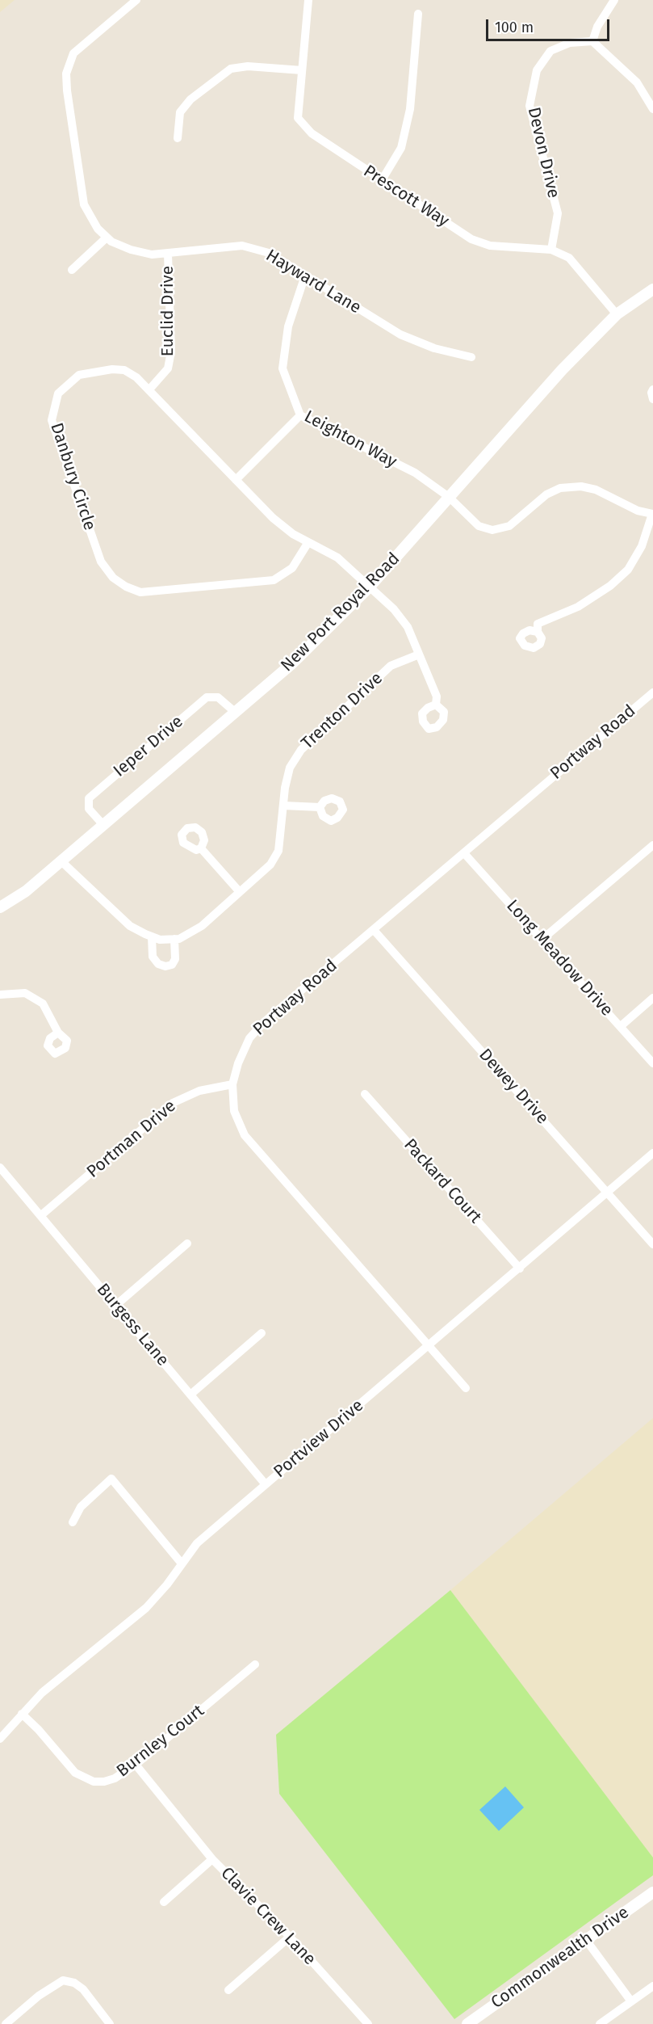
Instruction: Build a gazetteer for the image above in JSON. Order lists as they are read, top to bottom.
{
  "streets": {
    "street": [
      "Devon Drive",
      "Prescott Way",
      "Hayward Lane",
      "Euclid Drive",
      "Leighton Way",
      "Danbury Circle",
      "New Port Royal Road",
      "Trenton Drive",
      "Portway Road",
      "Ieper Drive",
      "Long Meadow Drive",
      "Dewey Drive",
      "Portman Drive",
      "Packard Court",
      "Burgess Lane",
      "Portview Drive",
      "Burnley Court",
      "Clavie Crew Lane",
      "Commonwealth Drive"
    ]
  },
  "crossings": [
    ["Devon Drive", "Prescott Way"],
    ["Prescott Way", "New Port Royal Road"],
    ["Hayward Lane", "Euclid Drive"],
    ["Hayward Lane", "Leighton Way"],
    ["Euclid Drive", "Danbury Circle"],
    ["Leighton Way", "New Port Royal Road"],
    ["Danbury Circle", "New Port Royal Road"],
    ["Danbury Circle", "Trenton Drive"],
    ["New Port Royal Road", "Ieper Drive"],
    ["Portway Road", "Long Meadow Drive"],
    ["Portway Road", "Dewey Drive"],
    ["Portway Road", "Portman Drive"],
    ["Portway Road", "Portview Drive"],
    ["Dewey Drive", "Portview Drive"],
    ["Portman Drive", "Burgess Lane"],
    ["Packard Court", "Portview Drive"],
    ["Burgess Lane", "Portview Drive"],
    ["Portview Drive", "Burnley Court"],
    ["Burnley Court", "Clavie Crew Lane"]
  ],
  "scale_bar": "100 m"
}
